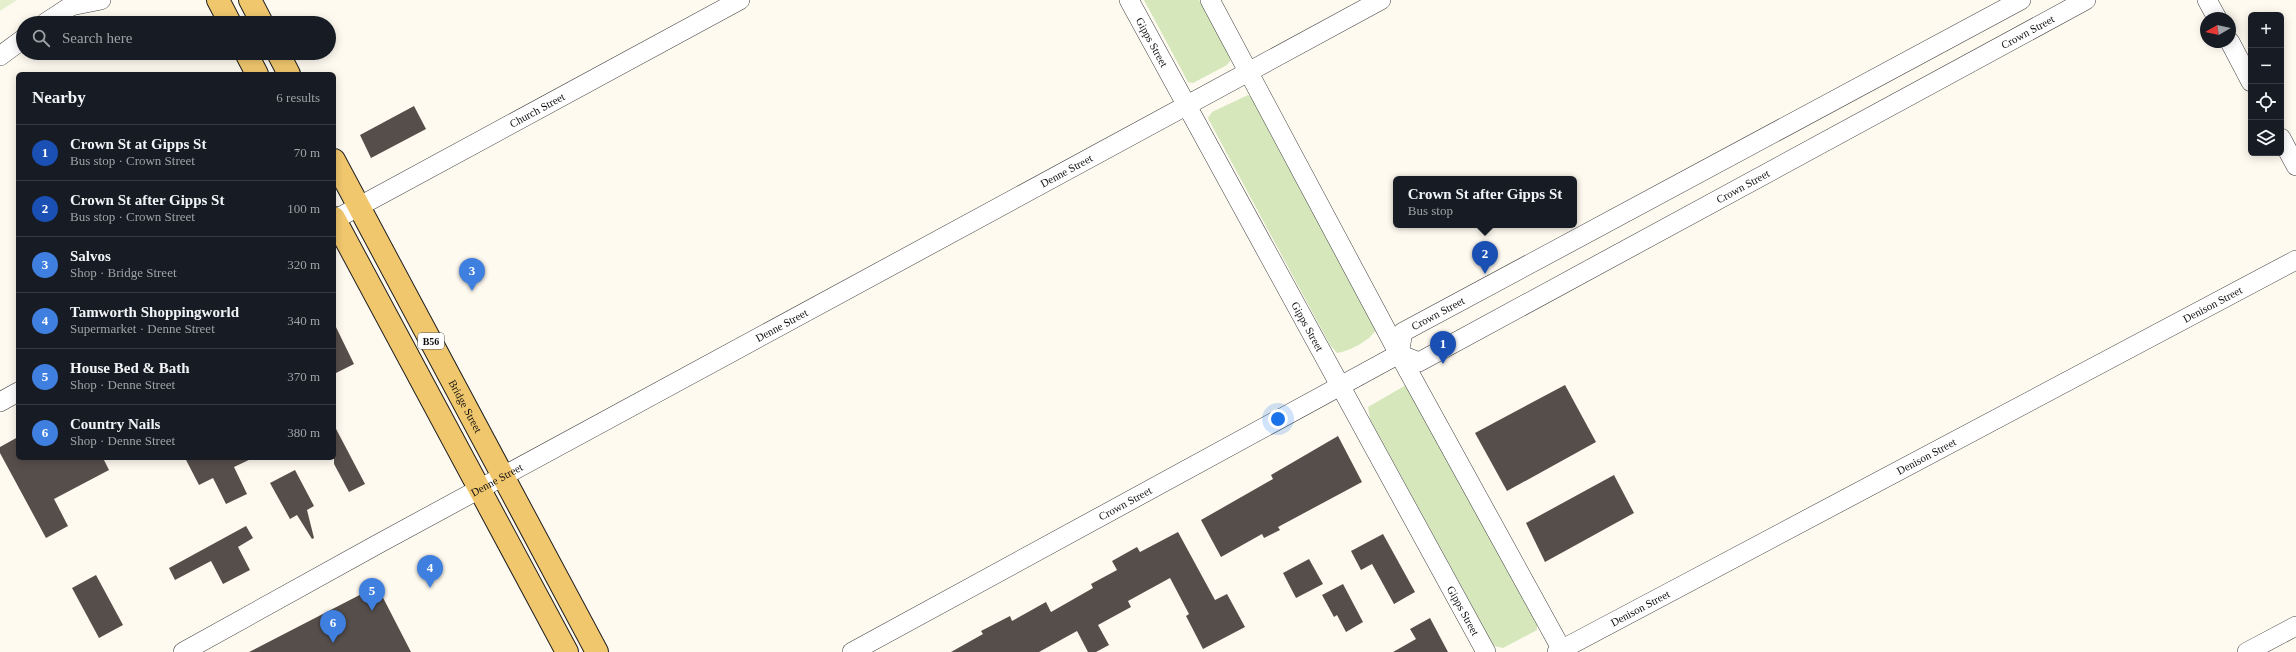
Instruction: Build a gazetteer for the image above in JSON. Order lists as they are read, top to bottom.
{
  "streets": {
    "main road": ["B56", "Bridge Street"],
    "street": [
      "Crown Street",
      "Gipps Street",
      "Church Street",
      "Denne Street",
      "Denison Street"
    ]
  },
  "crossings": [
    ["Crown Street", "Gipps Street"],
    ["Gipps Street", "Denne Street"],
    ["Church Street", "Bridge Street"],
    ["Denne Street", "B56"],
    ["Denne Street", "Bridge Street"]
  ],
  "north": "left",
  "page": {
    "map_buttons": ["+", "−"],
    "search": "Search here",
    "heading": ["Nearby", "6 results"],
    "list": [
      {
        "mark": "1",
        "name": "Crown St at Gipps St",
        "note": "Bus stop · Crown Street",
        "value": "70 m"
      },
      {
        "mark": "2",
        "name": "Crown St after Gipps St",
        "note": "Bus stop · Crown Street",
        "value": "100 m"
      },
      {
        "mark": "3",
        "name": "Salvos",
        "note": "Shop · Bridge Street",
        "value": "320 m"
      },
      {
        "mark": "4",
        "name": "Tamworth Shoppingworld",
        "note": "Supermarket · Denne Street",
        "value": "340 m"
      },
      {
        "mark": "5",
        "name": "House Bed & Bath",
        "note": "Shop · Denne Street",
        "value": "370 m"
      },
      {
        "mark": "6",
        "name": "Country Nails",
        "note": "Shop · Denne Street",
        "value": "380 m"
      }
    ],
    "popup": ["Crown St after Gipps St", "Bus stop"],
    "pins": [
      "2",
      "3",
      "1",
      "4",
      "5",
      "6"
    ]
  }
}
